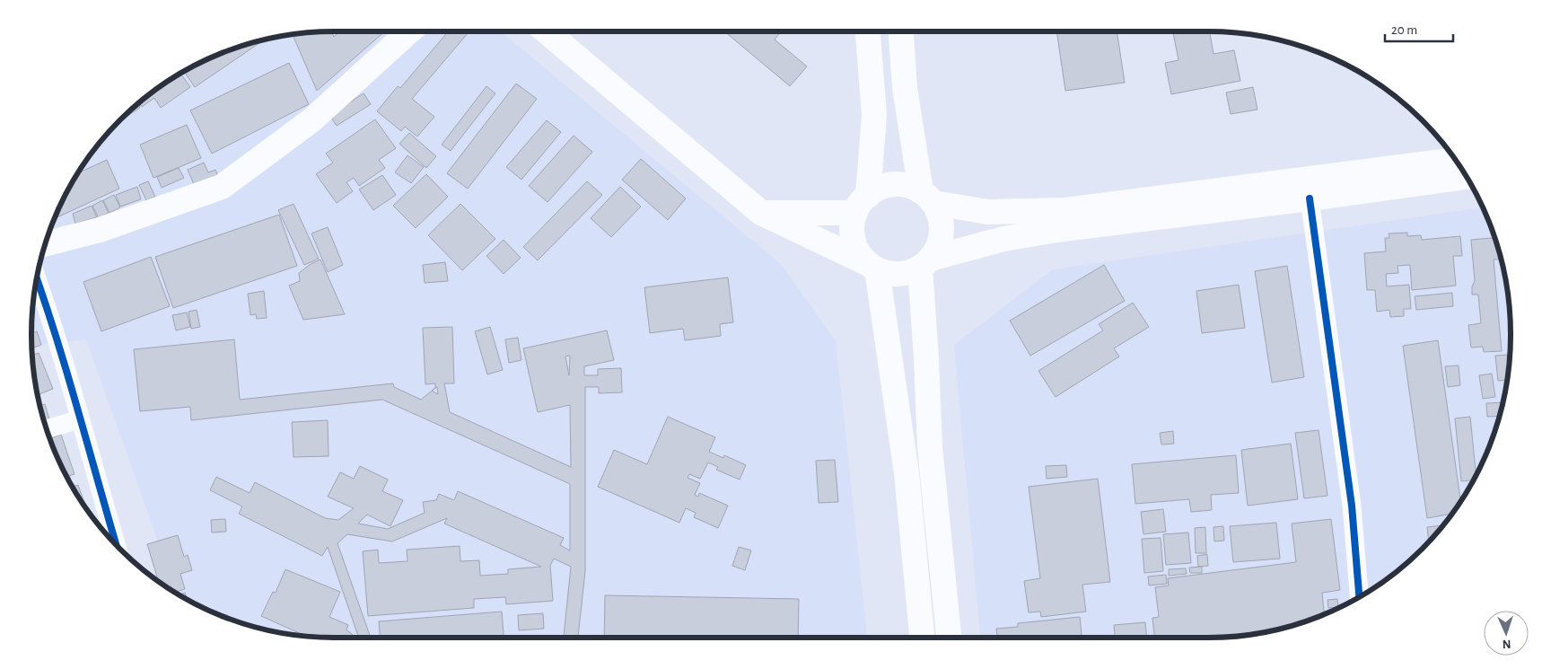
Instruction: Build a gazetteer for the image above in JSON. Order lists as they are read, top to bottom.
{
  "scale_bar": "20 m",
  "north": "bottom"
}
